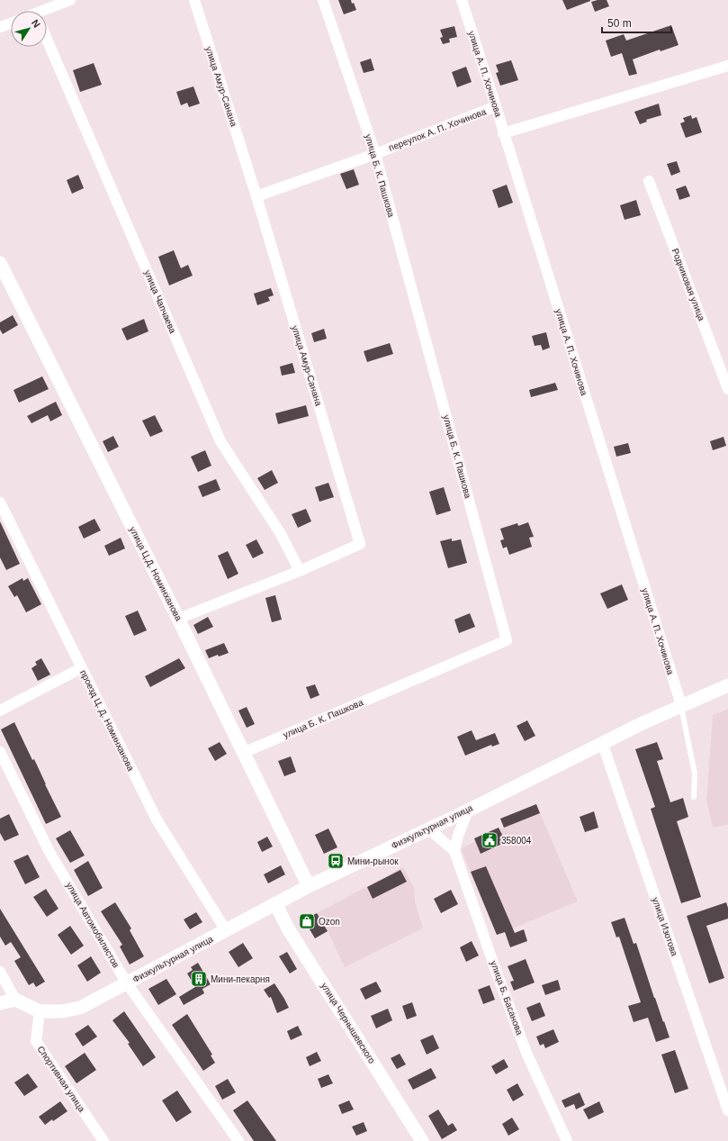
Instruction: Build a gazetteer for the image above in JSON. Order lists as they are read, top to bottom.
{
  "streets": {
    "street": [
      "улица А. П. Хочинова",
      "улица Амур-Санана",
      "переулок А. П. Хочинова",
      "улица Б. К. Пашкова",
      "Родниковая улица",
      "улица Чапчаева",
      "улица Ц.Д. Номинханова",
      "проезд Ц. Д. Номинханова",
      "Физкультурная улица",
      "улица Автомобилистов",
      "улица Изотова",
      "улица Б. Басанова",
      "улица Чернышевского",
      "Спортивная улица"
    ]
  },
  "crossings": [
    ["улица А. П. Хочинова", "переулок А. П. Хочинова"],
    ["улица А. П. Хочинова", "Физкультурная улица"],
    ["улица Амур-Санана", "переулок А. П. Хочинова"],
    ["улица Амур-Санана", "улица Чапчаева"],
    ["улица Амур-Санана", "улица Ц.Д. Номинханова"],
    ["переулок А. П. Хочинова", "улица Б. К. Пашкова"],
    ["улица Б. К. Пашкова", "улица Ц.Д. Номинханова"],
    ["улица Ц.Д. Номинханова", "Физкультурная улица"],
    ["проезд Ц. Д. Номинханова", "Физкультурная улица"],
    ["Физкультурная улица", "улица Автомобилистов"],
    ["Физкультурная улица", "улица Изотова"],
    ["Физкультурная улица", "улица Чернышевского"],
    ["Физкультурная улица", "Спортивная улица"]
  ],
  "places": {
    "public building": ["358004"],
    "bus stop": ["Мини-рынок"],
    "shop": ["Ozon"],
    "building": ["Мини-пекарня"]
  },
  "scale_bar": "50 m",
  "north": "top right"
}
